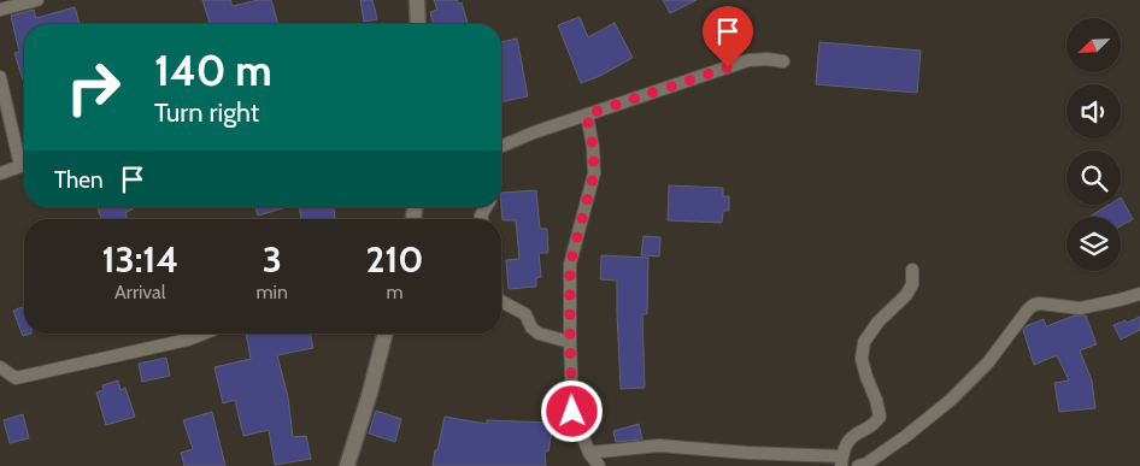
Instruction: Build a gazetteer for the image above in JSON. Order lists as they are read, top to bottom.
{
  "north": "bottom left",
  "page": {
    "turn": ["140 m", "Turn right"],
    "then": "Then",
    "eta": [
      "13:14",
      "Arrival",
      "3",
      "min",
      "210",
      "m"
    ]
  }
}
